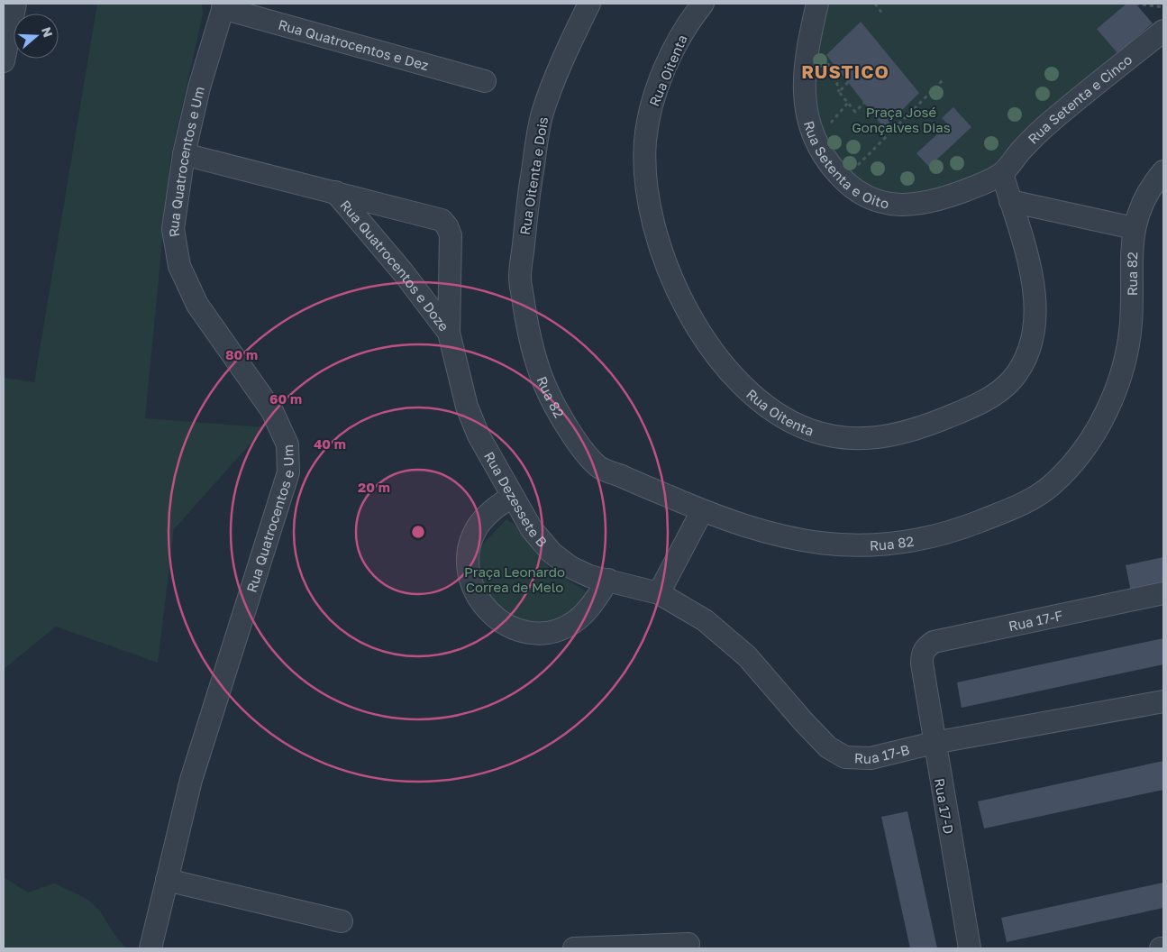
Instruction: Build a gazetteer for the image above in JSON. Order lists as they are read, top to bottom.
{
  "streets": {
    "street": [
      "Rua Quatrocentos e Dez",
      "Rua Oitenta",
      "Rua Setenta e Cinco",
      "Rua Setenta e Oito",
      "Rua Quatrocentos e Um",
      "Rua Oitenta e Dois",
      "Rua Quatrocentos e Doze",
      "Rua 82",
      "Rua Dezessete B",
      "Rua 17-F",
      "Rua 17-B",
      "Rua 17-D"
    ]
  },
  "crossings": [
    ["Rua Quatrocentos e Dez", "Rua Quatrocentos e Um"],
    ["Rua Oitenta", "Rua Setenta e Cinco"],
    ["Rua Oitenta", "Rua Setenta e Oito"],
    ["Rua Setenta e Cinco", "Rua Setenta e Oito"],
    ["Rua Quatrocentos e Um", "Rua Quatrocentos e Doze"],
    ["Rua Oitenta e Dois", "Rua 82"],
    ["Rua Quatrocentos e Doze", "Rua Dezessete B"],
    ["Rua Dezessete B", "Rua 17-B"],
    ["Rua 17-F", "Rua 17-D"],
    ["Rua 17-B", "Rua 17-D"]
  ],
  "districts": ["RUSTICO"],
  "parks": ["Praça José Gonçalves Dias", "Praça Leonardo Correa de Melo"],
  "north": "right",
  "rings": [
    "80 m",
    "60 m",
    "40 m",
    "20 m"
  ]
}
